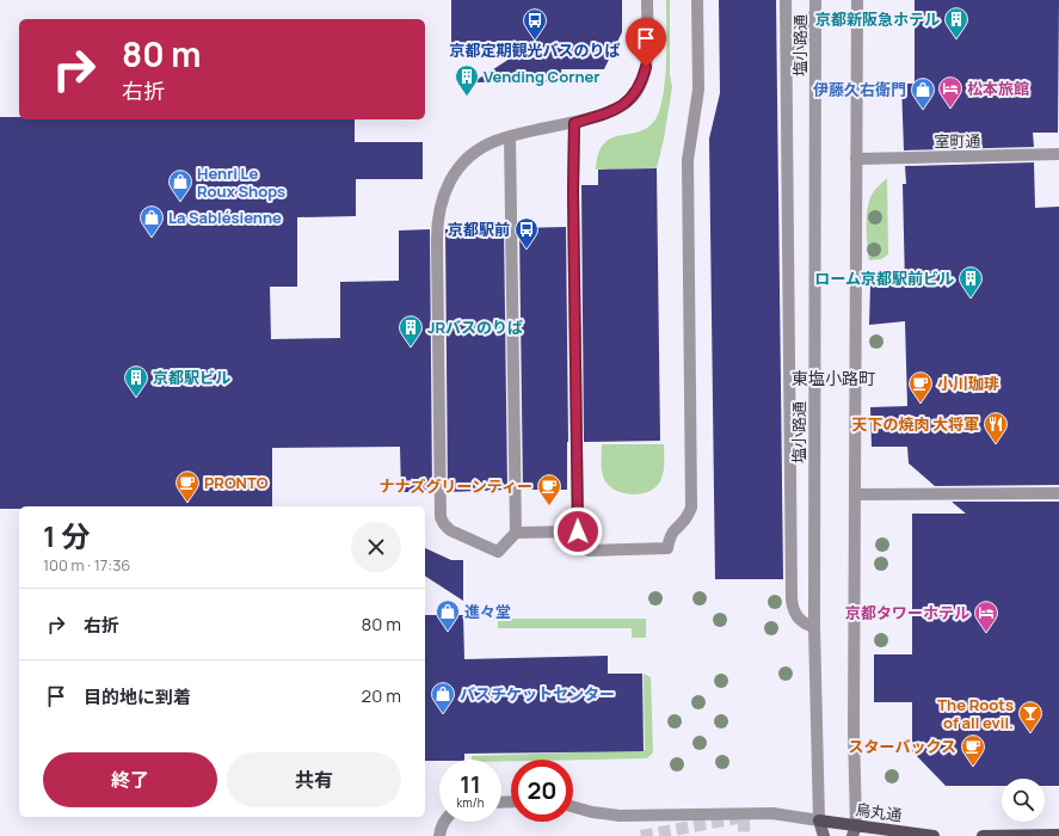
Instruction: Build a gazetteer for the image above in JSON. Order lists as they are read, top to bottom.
{
  "streets": {
    "main road": ["塩小路通", "烏丸通"],
    "street": ["室町通"]
  },
  "crossings": [
    ["塩小路通", "烏丸通"]
  ],
  "districts": ["東塩小路町"],
  "places": {
    "building": [
      "京都新阪急ホテル",
      "Vending Corner",
      "ローム京都駅前ビル",
      "JRバスのりば",
      "京都駅ビル"
    ],
    "bus stop": ["京都定期観光バスのりば", "京都駅前"],
    "hotel": ["松本旅館", "京都タワーホテル"],
    "shop": [
      "伊藤久右衛門",
      "Henri Le Roux Shops",
      "La Sablésienne",
      "進々堂",
      "バスチケットセンター"
    ],
    "cafe": [
      "小川珈琲",
      "PRONTO",
      "ナナズグリーンティー",
      "スターバックス"
    ],
    "restaurant": ["天下の焼肉 大将軍"],
    "bar": ["The Roots of all evil."]
  },
  "page": {
    "turn": ["80 m", "右折"],
    "heading": ["1 分", "100 m · 17:36"],
    "list": [
      {
        "name": "右折",
        "value": "80 m"
      },
      {
        "name": "目的地に到着",
        "value": "20 m"
      }
    ],
    "buttons": ["終了", "共有"],
    "speed": "11 km/h",
    "limit": "20"
  }
}
